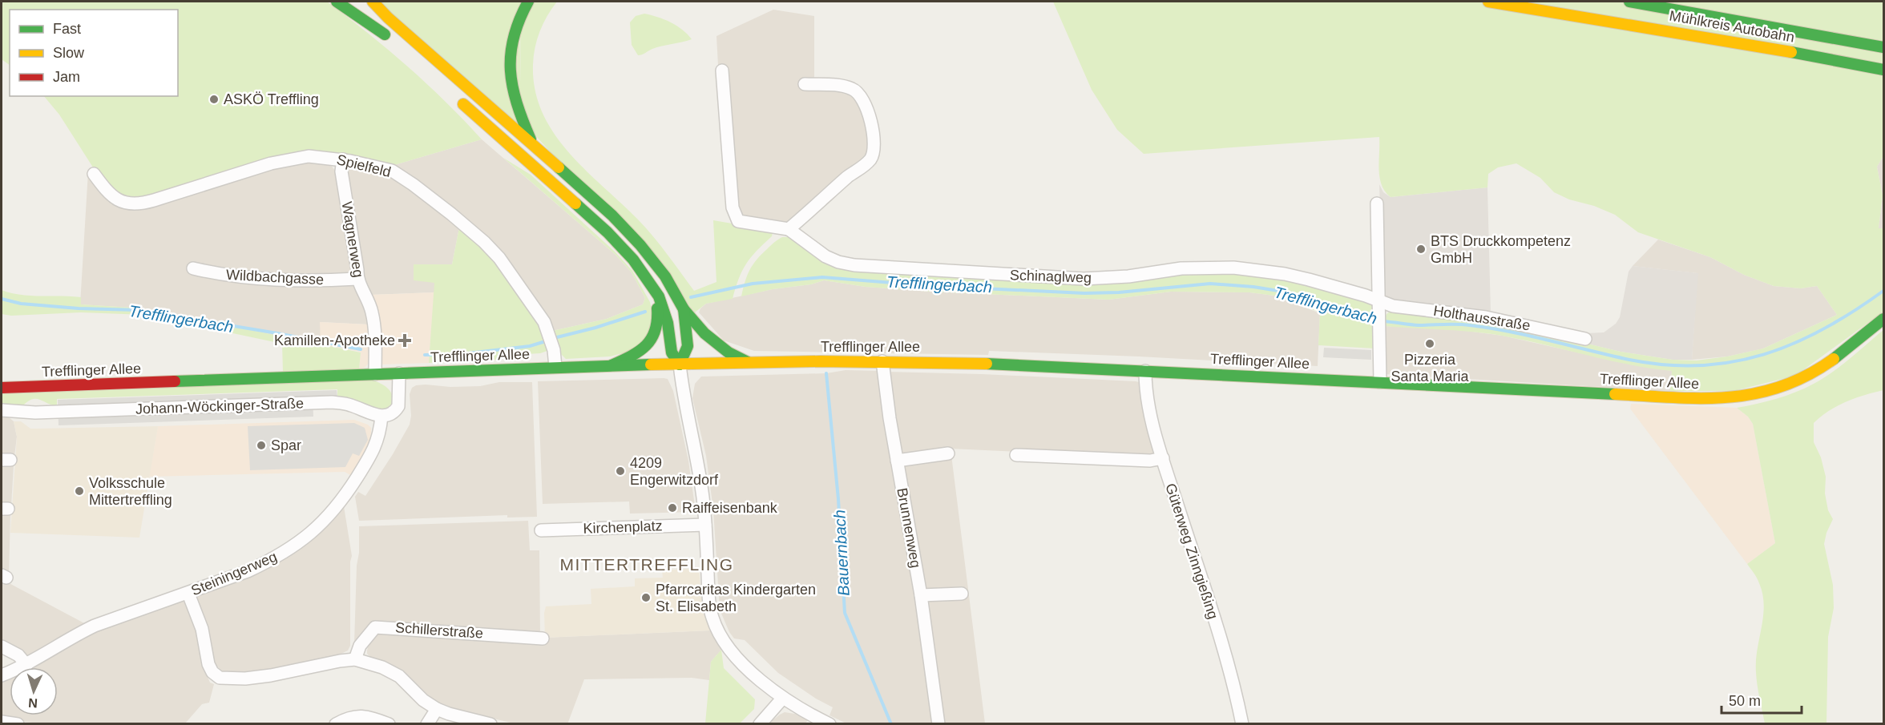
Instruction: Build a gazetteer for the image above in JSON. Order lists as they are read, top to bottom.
{
  "streets": {
    "main road": ["Mühlkreis Autobahn", "Trefflinger Allee"],
    "street": [
      "Spielfeld",
      "Wagnerweg",
      "Schinaglweg",
      "Wildbachgasse",
      "Holthausstraße",
      "Johann-Wöckinger-Straße",
      "Kirchenplatz",
      "Brunnenweg",
      "Güterweg Zinngießing",
      "Steiningerweg",
      "Schillerstraße"
    ]
  },
  "crossings": [
    ["Spielfeld", "Wagnerweg"],
    ["Spielfeld", "Trefflinger Allee"],
    ["Wagnerweg", "Wildbachgasse"],
    ["Wagnerweg", "Trefflinger Allee"],
    ["Schinaglweg", "Holthausstraße"],
    ["Trefflinger Allee", "Brunnenweg"],
    ["Trefflinger Allee", "Güterweg Zinngießing"],
    ["Johann-Wöckinger-Straße", "Steiningerweg"]
  ],
  "districts": ["MITTERTREFFLING"],
  "water": ["Trefflingerbach", "Bauernbach"],
  "places": {
    "other": [
      "ASKÖ Treffling",
      "BTS Druckkompetenz GmbH",
      "Pizzeria Santa Maria",
      "Spar",
      "4209 Engerwitzdorf",
      "Volksschule Mittertreffling",
      "Raiffeisenbank",
      "Pfarrcaritas Kindergarten St. Elisabeth"
    ],
    "health": ["Kamillen-Apotheke"]
  },
  "legend": ["Fast", "Slow", "Jam"],
  "scale_bar": "50 m",
  "north": "bottom"
}
